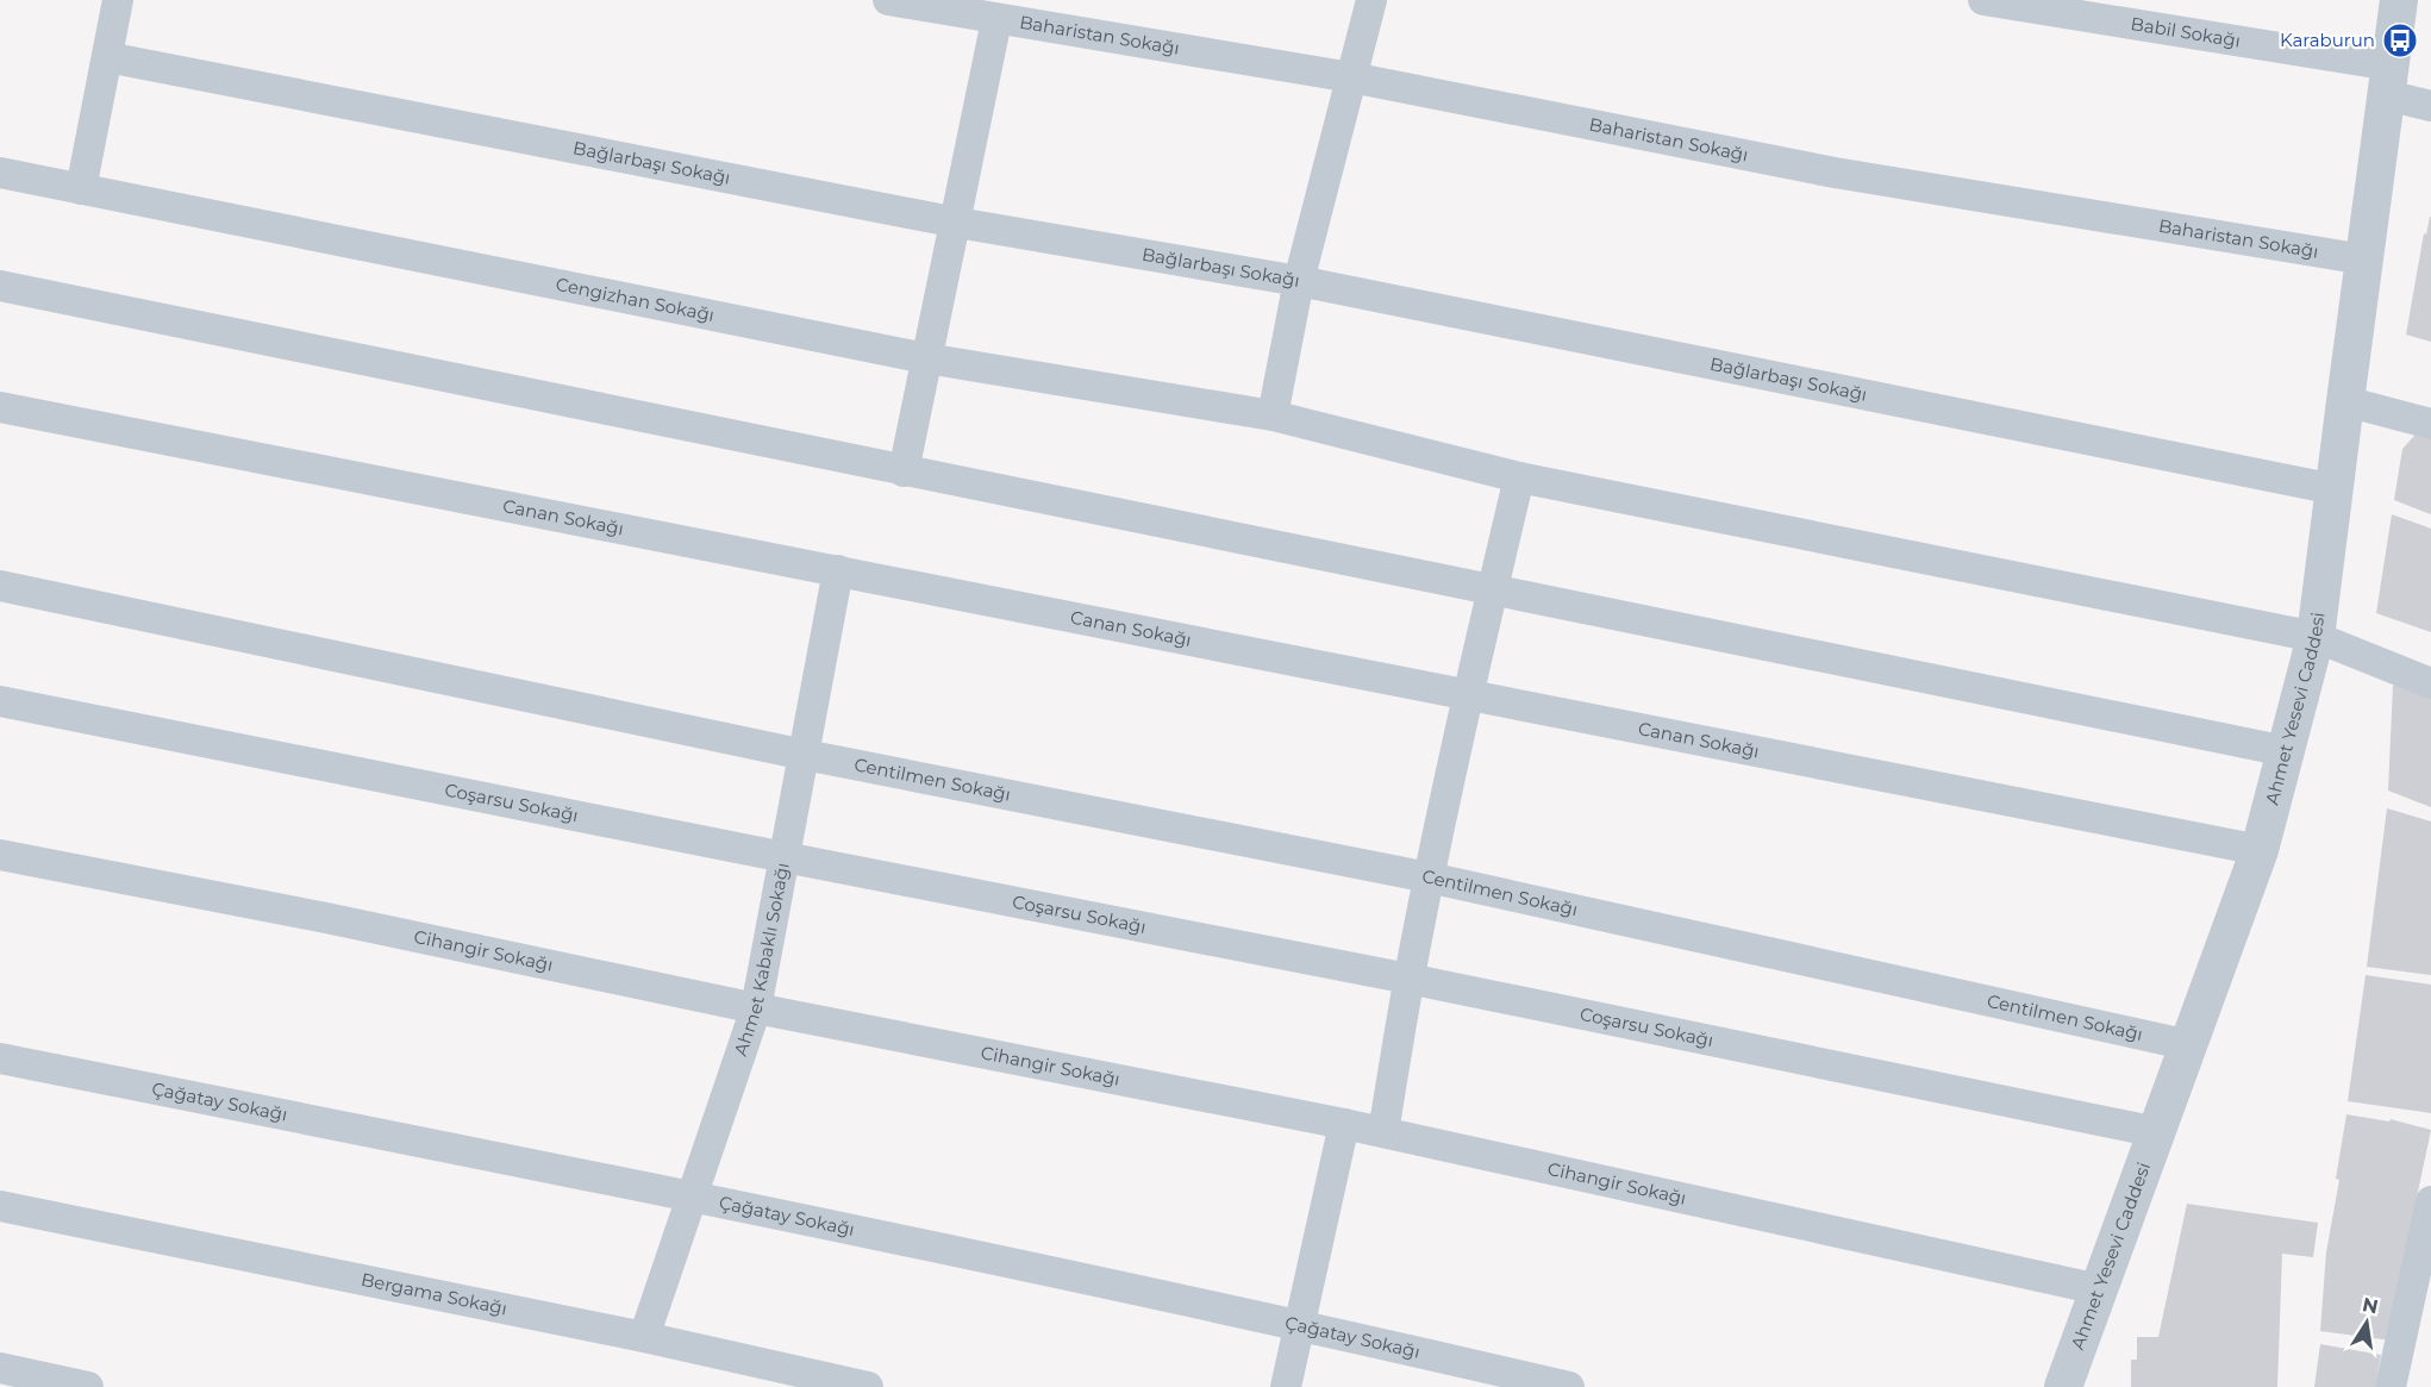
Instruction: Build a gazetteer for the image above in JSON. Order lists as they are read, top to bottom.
{
  "streets": {
    "street": [
      "Babil Sokağı",
      "Baharistan Sokağı",
      "Bağlarbaşı Sokağı",
      "Cengizhan Sokağı",
      "Canan Sokağı",
      "Ahmet Yesevi Caddesi",
      "Centilmen Sokağı",
      "Coşarsu Sokağı",
      "Cihangir Sokağı",
      "Ahmet Kabaklı Sokağı",
      "Çağatay Sokağı",
      "Bergama Sokağı"
    ]
  },
  "crossings": [
    ["Babil Sokağı", "Ahmet Yesevi Caddesi"],
    ["Baharistan Sokağı", "Ahmet Yesevi Caddesi"],
    ["Bağlarbaşı Sokağı", "Ahmet Yesevi Caddesi"],
    ["Cengizhan Sokağı", "Ahmet Yesevi Caddesi"],
    ["Canan Sokağı", "Ahmet Yesevi Caddesi"],
    ["Canan Sokağı", "Ahmet Kabaklı Sokağı"],
    ["Ahmet Yesevi Caddesi", "Centilmen Sokağı"],
    ["Ahmet Yesevi Caddesi", "Coşarsu Sokağı"],
    ["Ahmet Yesevi Caddesi", "Cihangir Sokağı"],
    ["Centilmen Sokağı", "Ahmet Kabaklı Sokağı"],
    ["Coşarsu Sokağı", "Ahmet Kabaklı Sokağı"],
    ["Cihangir Sokağı", "Ahmet Kabaklı Sokağı"],
    ["Ahmet Kabaklı Sokağı", "Çağatay Sokağı"],
    ["Ahmet Kabaklı Sokağı", "Bergama Sokağı"]
  ],
  "places": {
    "bus stop": ["Karaburun"]
  },
  "north": "top"
}
